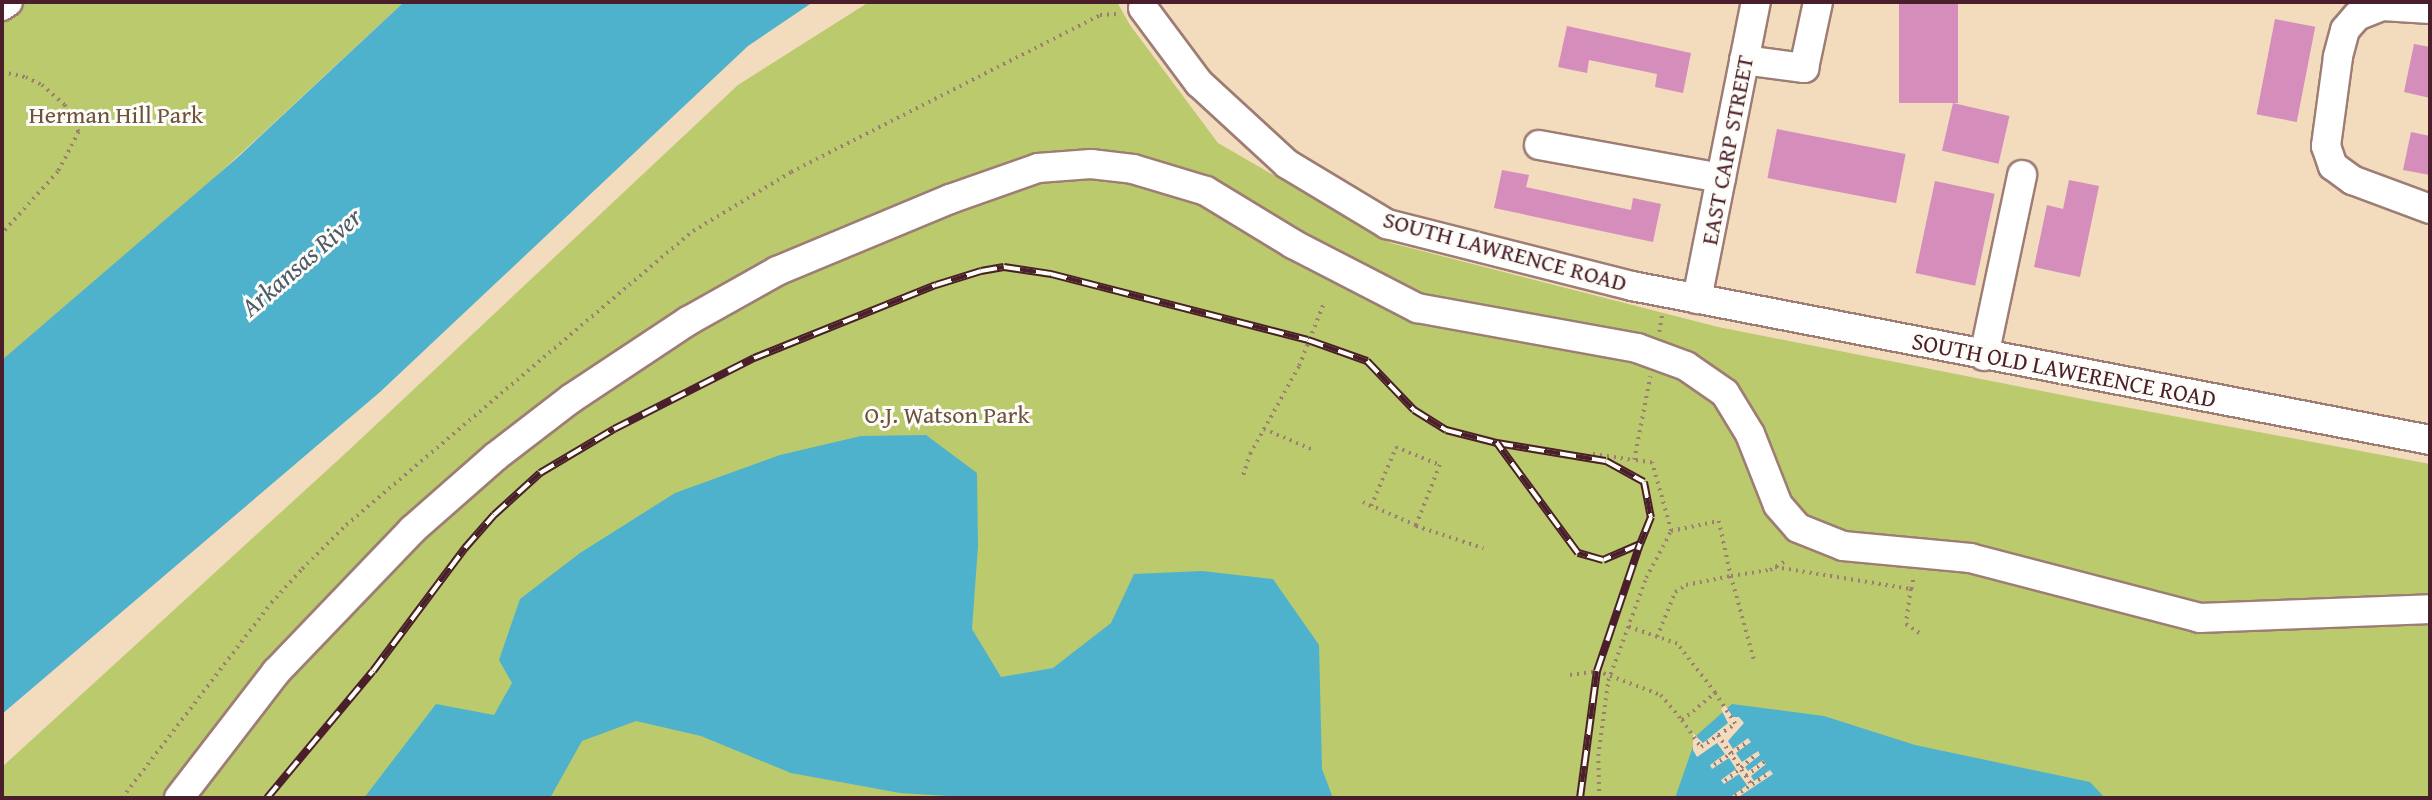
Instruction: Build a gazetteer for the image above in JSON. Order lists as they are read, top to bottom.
{
  "streets": {
    "street": ["EAST CARP STREET", "SOUTH LAWRENCE ROAD", "SOUTH OLD LAWERENCE ROAD"]
  },
  "crossings": [
    ["EAST CARP STREET", "SOUTH LAWRENCE ROAD"],
    ["EAST CARP STREET", "SOUTH OLD LAWERENCE ROAD"],
    ["SOUTH LAWRENCE ROAD", "SOUTH OLD LAWERENCE ROAD"]
  ],
  "water": ["Arkansas River"],
  "parks": ["Herman Hill Park", "O.J. Watson Park"]
}
